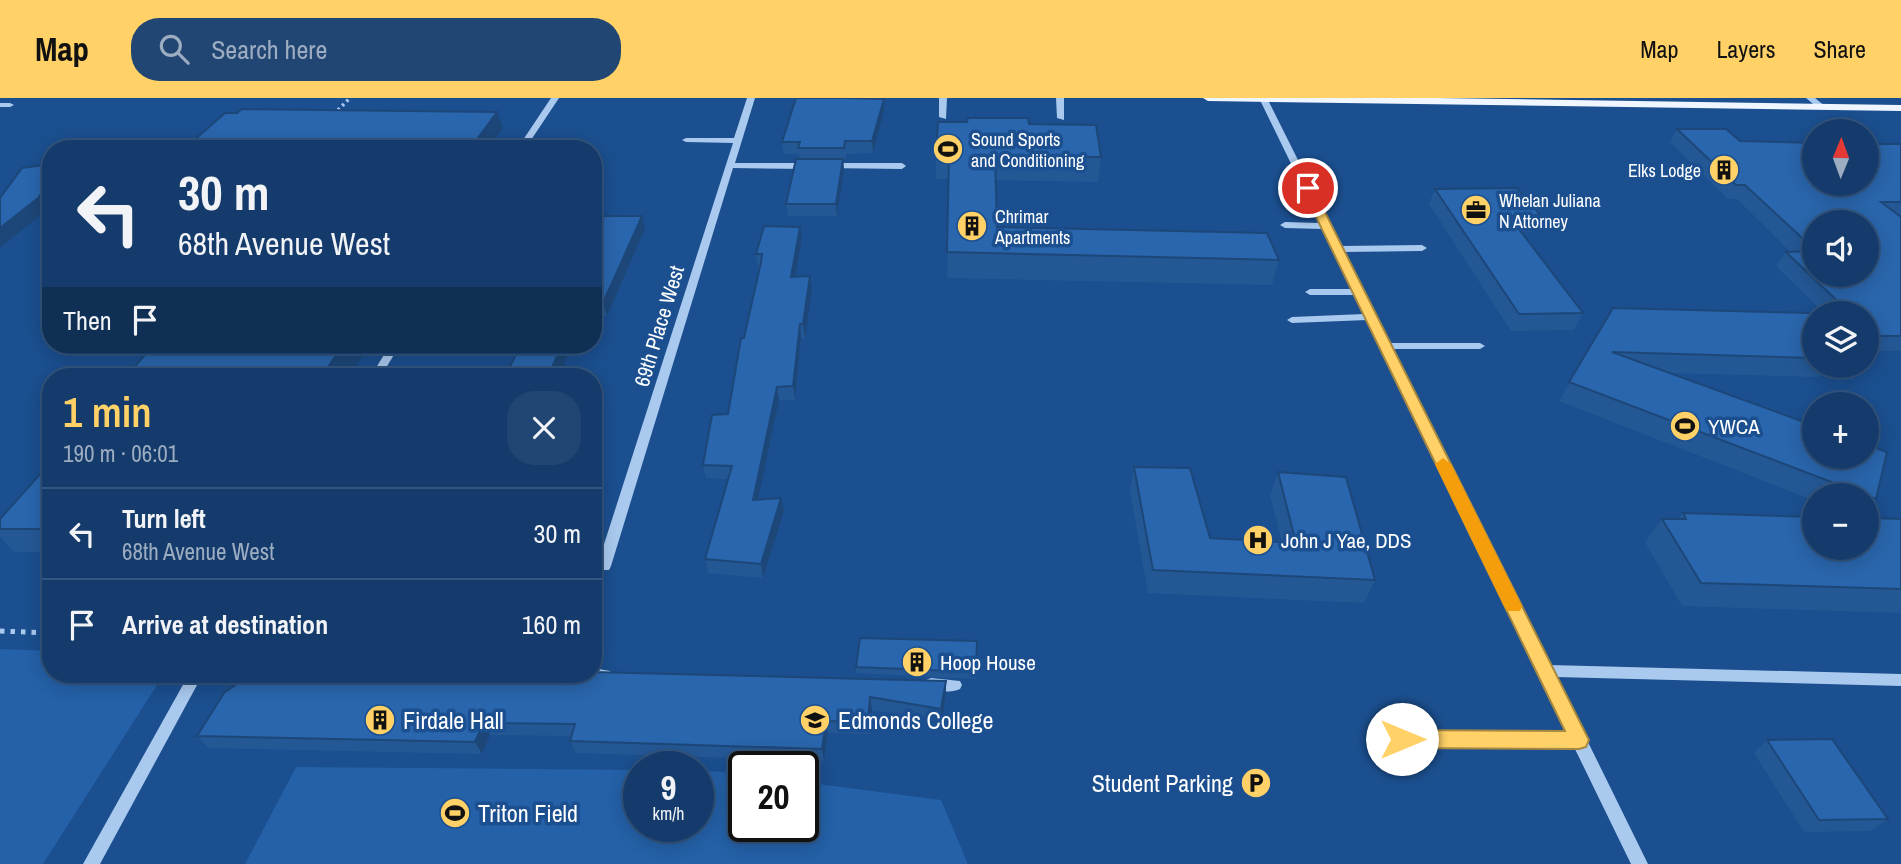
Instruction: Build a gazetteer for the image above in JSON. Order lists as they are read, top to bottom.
{
  "streets": {
    "street": ["69th Place West"]
  },
  "places": {
    "sports": ["Sound Sports and Conditioning", "YWCA", "Triton Field"],
    "building": [
      "Elks Lodge",
      "Chrimar Apartments",
      "Hoop House",
      "Firdale Hall"
    ],
    "office": ["Whelan Juliana N Attorney"],
    "hospital": ["John J Yae, DDS"],
    "school or university": ["Edmonds College"],
    "parking": ["Student Parking"]
  },
  "north": "top",
  "page": {
    "header": "Map",
    "search": "Search here",
    "nav": ["Map", "Layers", "Share"],
    "map_buttons": ["+", "−"],
    "turn": ["30 m", "68th Avenue West"],
    "then": "Then",
    "heading": ["1 min", "190 m · 06:01"],
    "list": [
      {
        "name": "Turn left",
        "note": "68th Avenue West",
        "value": "30 m"
      },
      {
        "name": "Arrive at destination",
        "value": "160 m"
      }
    ],
    "speed": "9 km/h",
    "limit": "20"
  }
}
